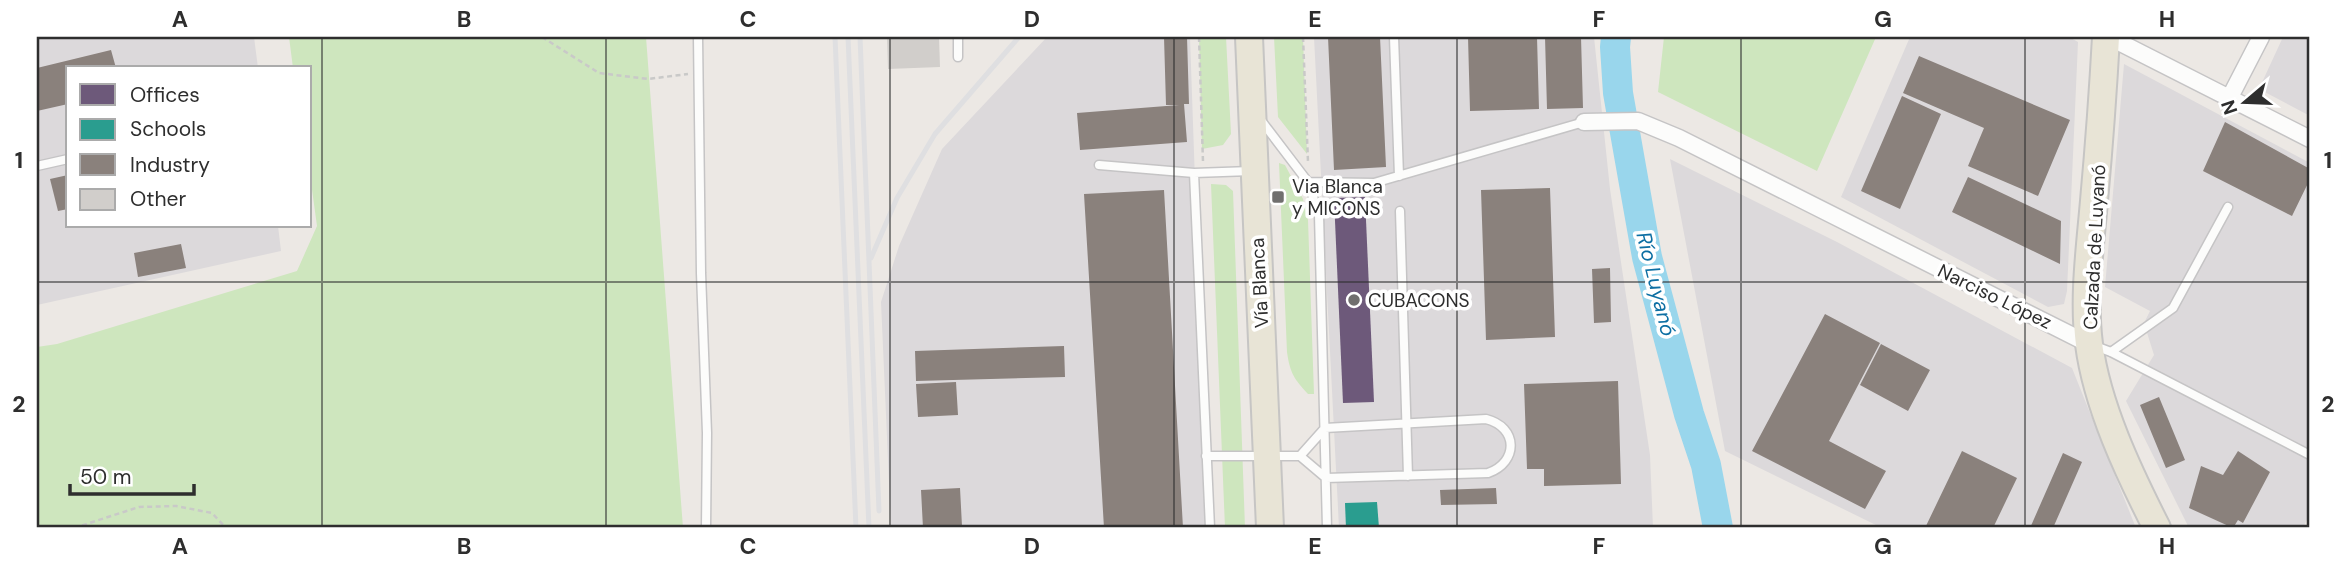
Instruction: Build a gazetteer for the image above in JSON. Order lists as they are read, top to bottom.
{
  "streets": {
    "main road": ["Calzada de Luyanó", "Vía Blanca"],
    "street": ["Narciso López"]
  },
  "crossings": [
    ["Calzada de Luyanó", "Narciso López"]
  ],
  "water": ["Río Luyanó"],
  "places": {
    "transit": ["Via Blanca y MICONS"],
    "other": ["CUBACONS"]
  },
  "legend": [
    "Offices",
    "Schools",
    "Industry",
    "Other"
  ],
  "scale_bar": "50 m",
  "north": "left",
  "grid": {
    "columns": [
      "A",
      "B",
      "C",
      "D",
      "E",
      "F",
      "G",
      "H"
    ],
    "rows": ["1", "2"]
  }
}
